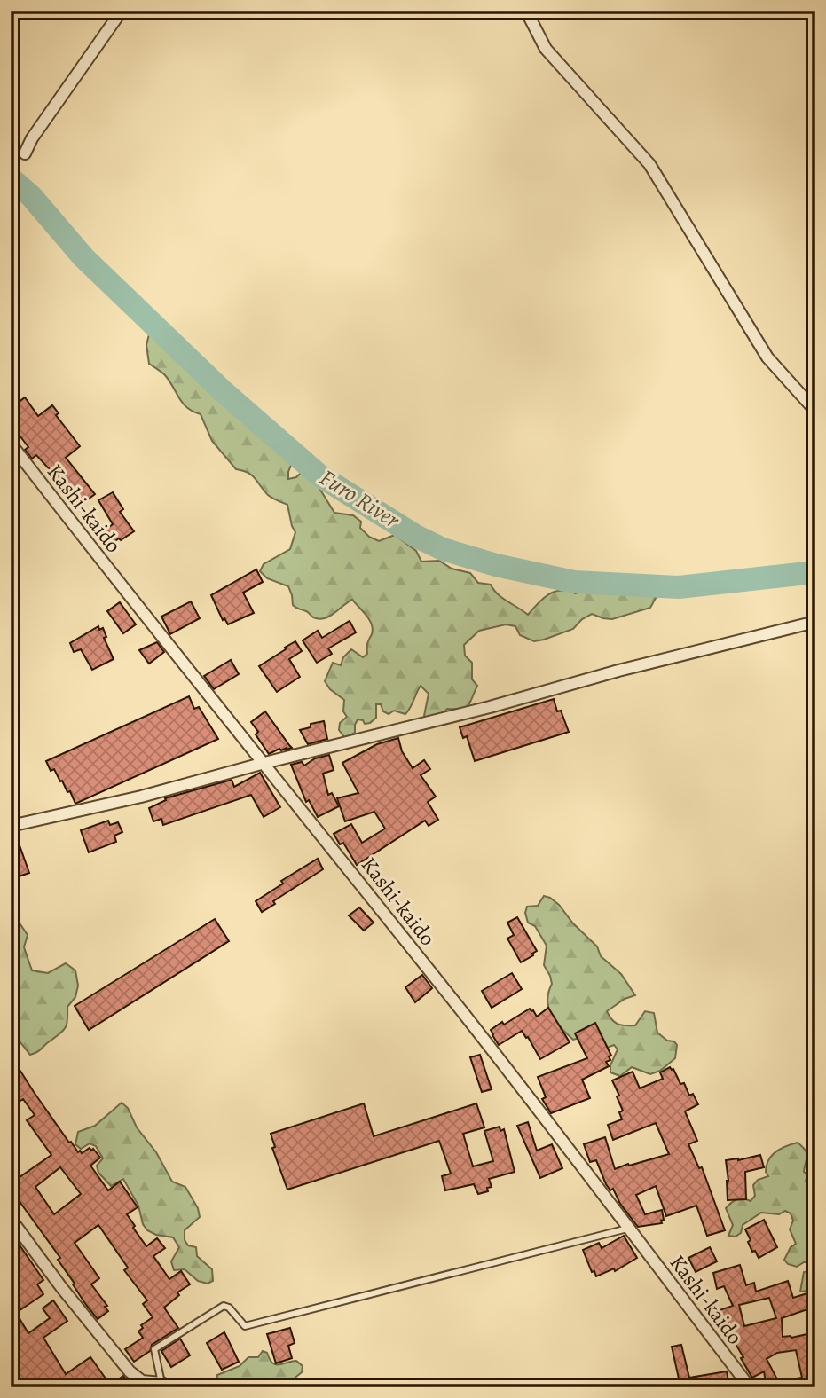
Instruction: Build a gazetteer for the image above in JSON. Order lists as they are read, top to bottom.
{
  "streets": {
    "street": ["Kashi-kaido"]
  },
  "water": ["Furo River"]
}
